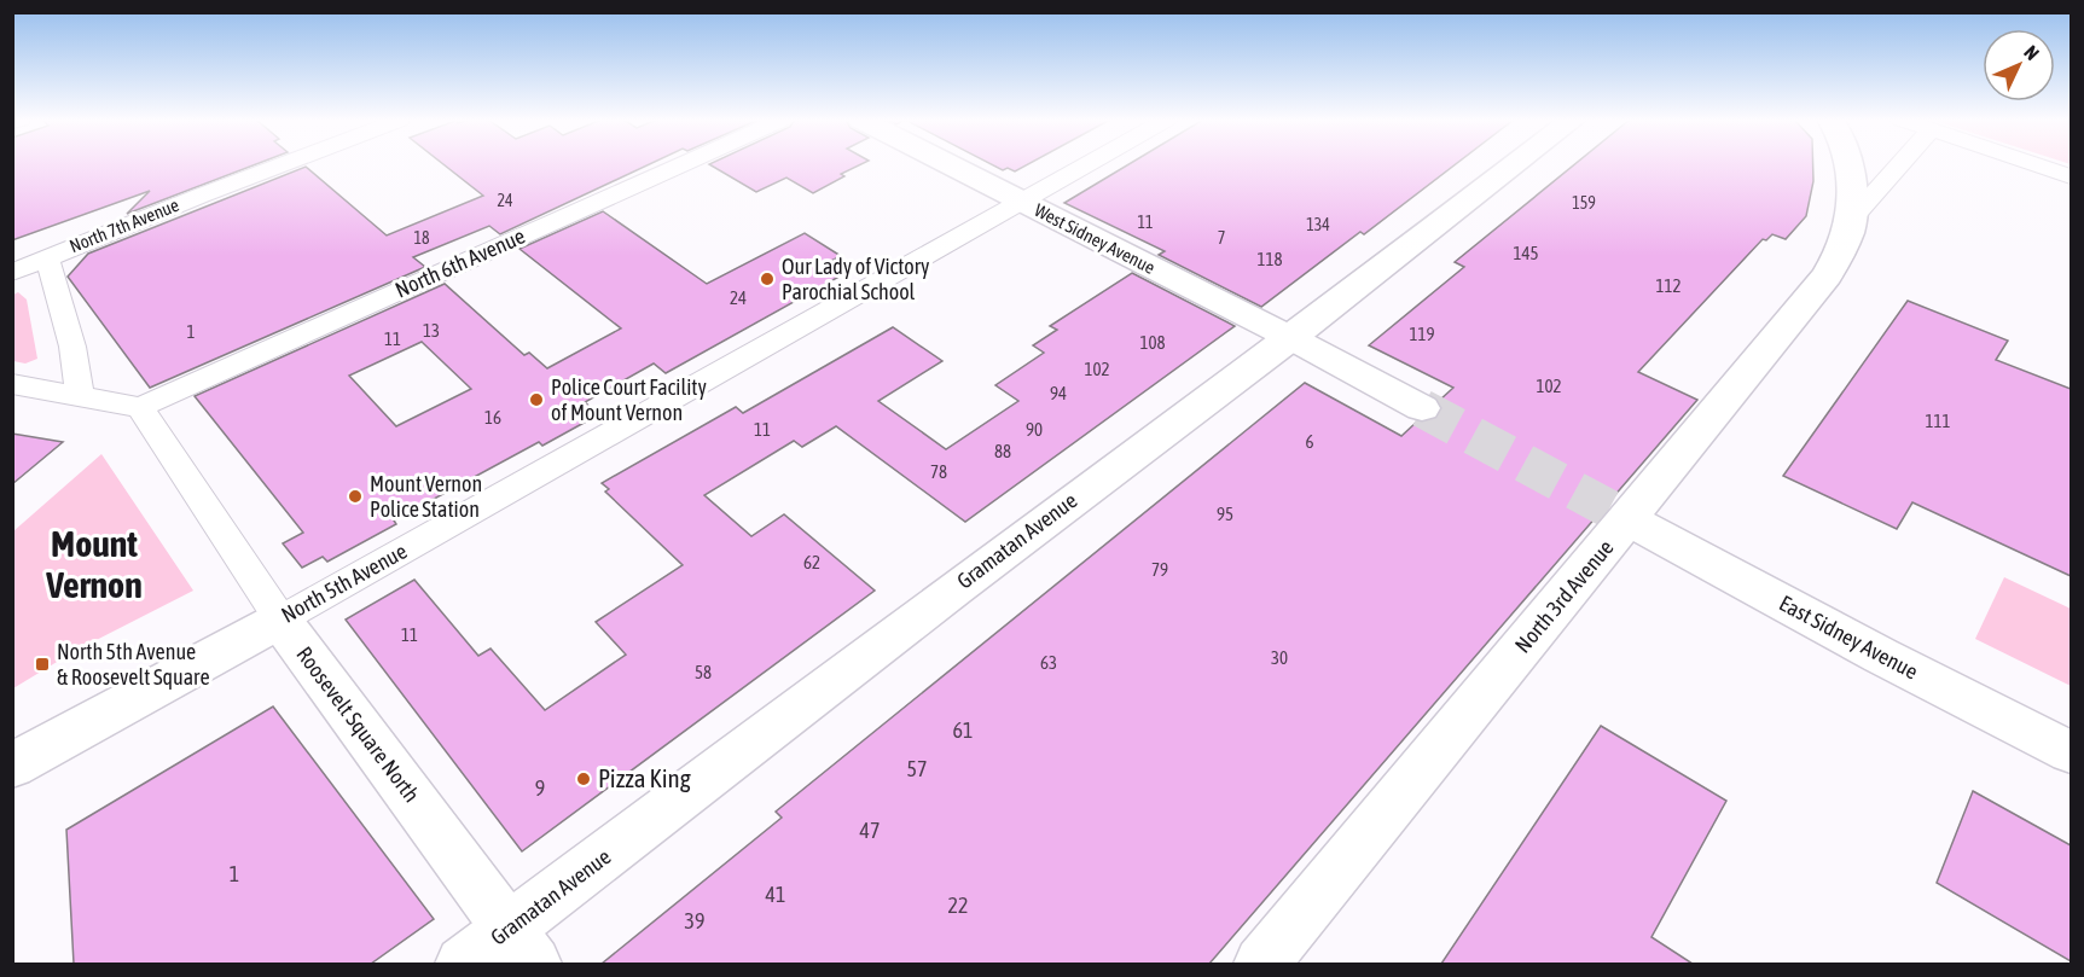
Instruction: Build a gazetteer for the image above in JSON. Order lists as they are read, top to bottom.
{
  "streets": {
    "street": [
      "North 7th Avenue",
      "West Sidney Avenue",
      "North 6th Avenue",
      "Gramatan Avenue",
      "North 5th Avenue",
      "North 3rd Avenue",
      "East Sidney Avenue",
      "Roosevelt Square North"
    ]
  },
  "crossings": [
    ["West Sidney Avenue", "Gramatan Avenue"],
    ["West Sidney Avenue", "North 5th Avenue"],
    ["North 6th Avenue", "Roosevelt Square North"],
    ["Gramatan Avenue", "Roosevelt Square North"],
    ["North 5th Avenue", "Roosevelt Square North"],
    ["North 3rd Avenue", "East Sidney Avenue"]
  ],
  "districts": ["Mount Vernon"],
  "places": {
    "other": [
      "Our Lady of Victory Parochial School",
      "Police Court Facility of Mount Vernon",
      "Mount Vernon Police Station",
      "Pizza King"
    ],
    "transit": ["North 5th Avenue & Roosevelt Square"]
  },
  "house_numbers": [
    "24",
    "159",
    "11",
    "134",
    "18",
    "7",
    "145",
    "118",
    "112",
    "24",
    "13",
    "1",
    "119",
    "11",
    "108",
    "102",
    "102",
    "94",
    "16",
    "111",
    "11",
    "90",
    "6",
    "88",
    "78",
    "95",
    "62",
    "79",
    "11",
    "30",
    "63",
    "58",
    "61",
    "57",
    "9",
    "47",
    "1",
    "41",
    "22",
    "39"
  ],
  "north": "top right"
}
